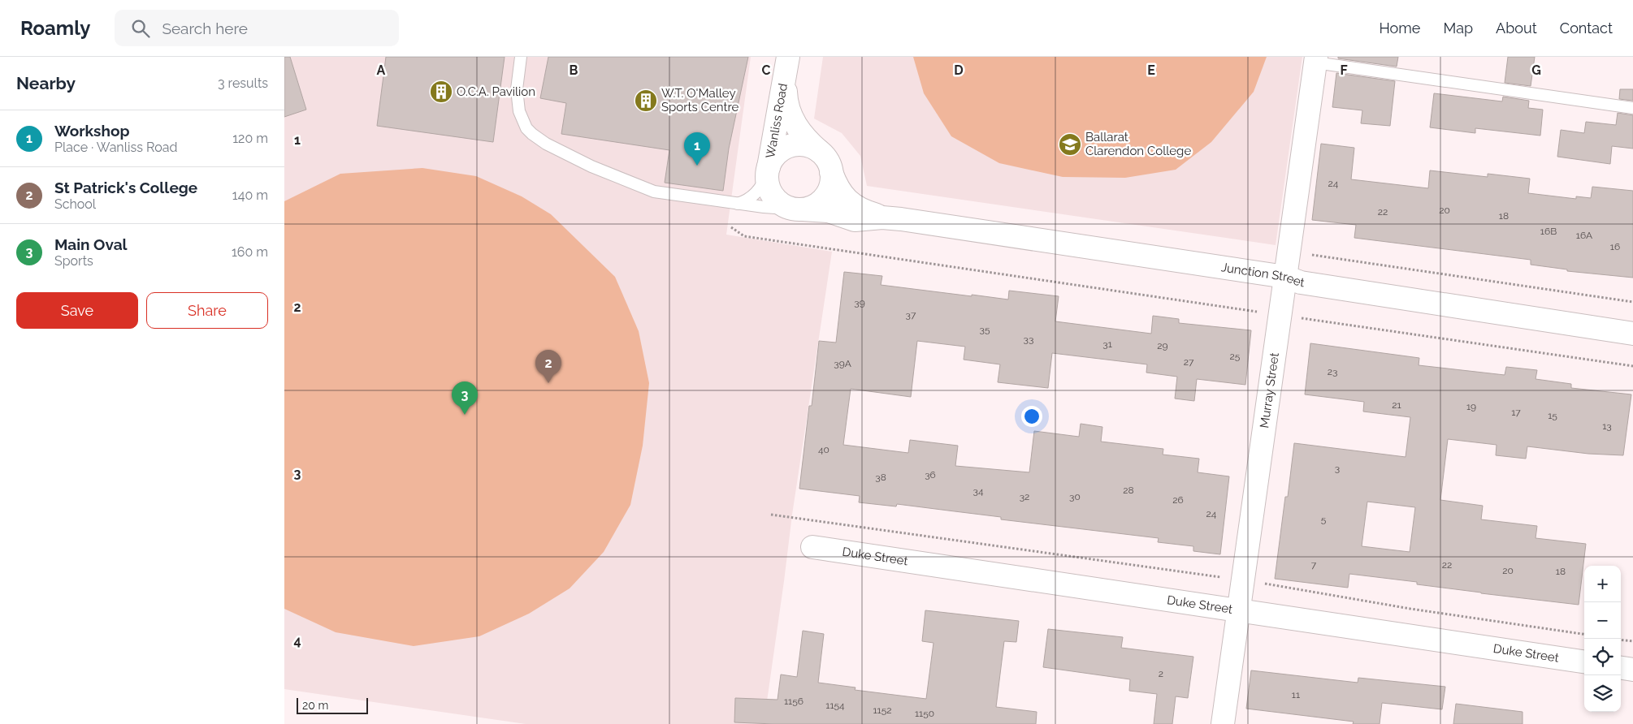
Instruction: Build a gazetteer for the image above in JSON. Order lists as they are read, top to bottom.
{
  "streets": {
    "street": [
      "Wanliss Road",
      "Junction Street",
      "Murray Street",
      "Duke Street"
    ]
  },
  "crossings": [
    ["Wanliss Road", "Junction Street"],
    ["Junction Street", "Murray Street"],
    ["Murray Street", "Duke Street"]
  ],
  "places": {
    "building": ["O.C.A. Pavilion", "W.T. O'Malley Sports Centre"],
    "school or university": ["Ballarat Clarendon College"]
  },
  "house_numbers": [
    "24",
    "20",
    "22",
    "18",
    "16B",
    "16A",
    "16",
    "39",
    "37",
    "35",
    "33",
    "31",
    "29",
    "25",
    "27",
    "39A",
    "23",
    "21",
    "19",
    "17",
    "15",
    "13",
    "40",
    "3",
    "36",
    "38",
    "28",
    "34",
    "32",
    "30",
    "26",
    "24",
    "5",
    "7",
    "22",
    "20",
    "18",
    "2",
    "11",
    "1156",
    "1154",
    "1152",
    "1150"
  ],
  "scale_bar": "20 m",
  "page": {
    "header": "Roamly",
    "search": "Search here",
    "nav": [
      "Home",
      "Map",
      "About",
      "Contact"
    ],
    "heading": ["Nearby", "3 results"],
    "list": [
      {
        "mark": "1",
        "name": "Workshop",
        "note": "Place · Wanliss Road",
        "value": "120 m"
      },
      {
        "mark": "2",
        "name": "St Patrick's College",
        "note": "School",
        "value": "140 m"
      },
      {
        "mark": "3",
        "name": "Main Oval",
        "note": "Sports",
        "value": "160 m"
      }
    ],
    "pins": ["1", "2", "3"],
    "buttons": ["Save", "Share"],
    "map_buttons": ["+", "−"],
    "scale": "20 m"
  },
  "grid": {
    "columns": [
      "A",
      "B",
      "C",
      "D",
      "E",
      "F",
      "G"
    ],
    "rows": [
      "1",
      "2",
      "3",
      "4"
    ]
  }
}
